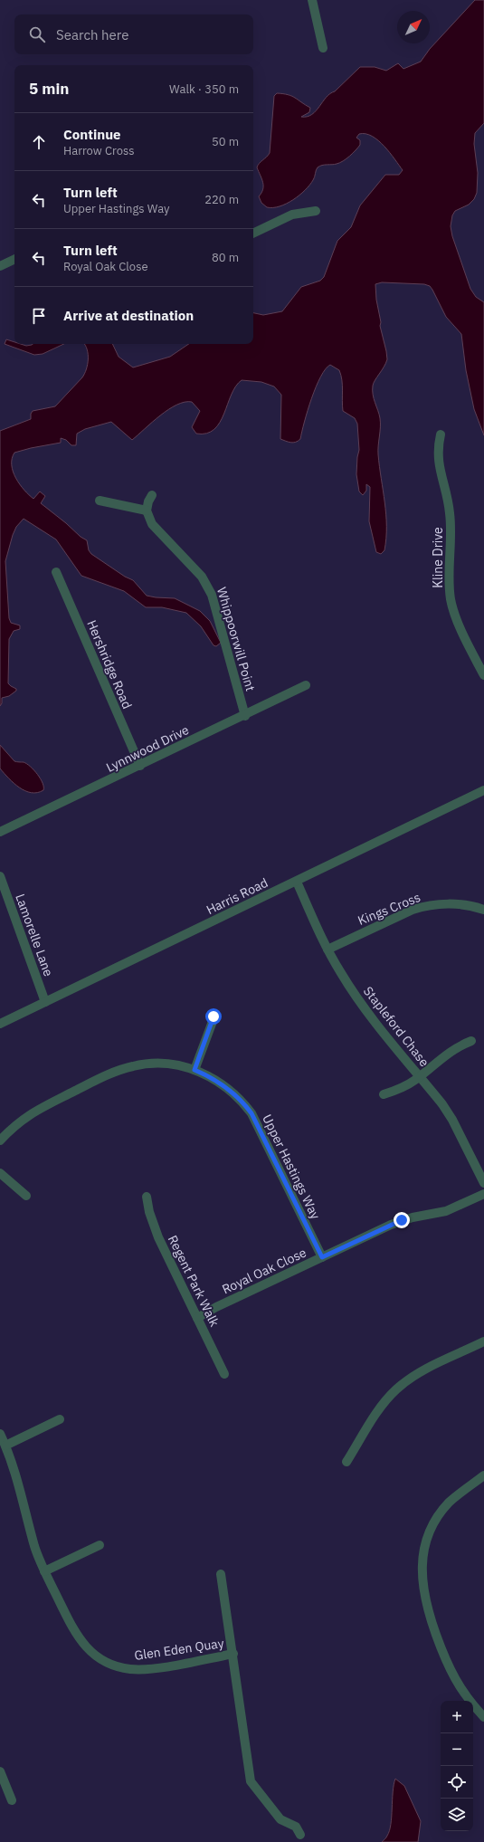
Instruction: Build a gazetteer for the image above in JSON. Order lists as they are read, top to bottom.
{
  "streets": {
    "street": [
      "Kline Drive",
      "Whippoorwill Point",
      "Hershridge Road",
      "Lynnwood Drive",
      "Harris Road",
      "Kings Cross",
      "Lamorelle Lane",
      "Stapleford Chase",
      "Upper Hastings Way",
      "Royal Oak Close",
      "Regent Park Walk",
      "Glen Eden Quay"
    ]
  },
  "crossings": [
    ["Whippoorwill Point", "Lynnwood Drive"],
    ["Hershridge Road", "Lynnwood Drive"],
    ["Harris Road", "Lamorelle Lane"],
    ["Harris Road", "Stapleford Chase"],
    ["Kings Cross", "Stapleford Chase"],
    ["Upper Hastings Way", "Royal Oak Close"],
    ["Royal Oak Close", "Regent Park Walk"]
  ],
  "north": "top right",
  "page": {
    "search": "Search here",
    "heading": ["5 min", "Walk · 350 m"],
    "list": [
      ["Continue", "Harrow Cross", "50 m"],
      ["Turn left", "Upper Hastings Way", "220 m"],
      ["Turn left", "Royal Oak Close", "80 m"],
      "Arrive at destination"
    ],
    "map_buttons": ["+", "−"]
  }
}
